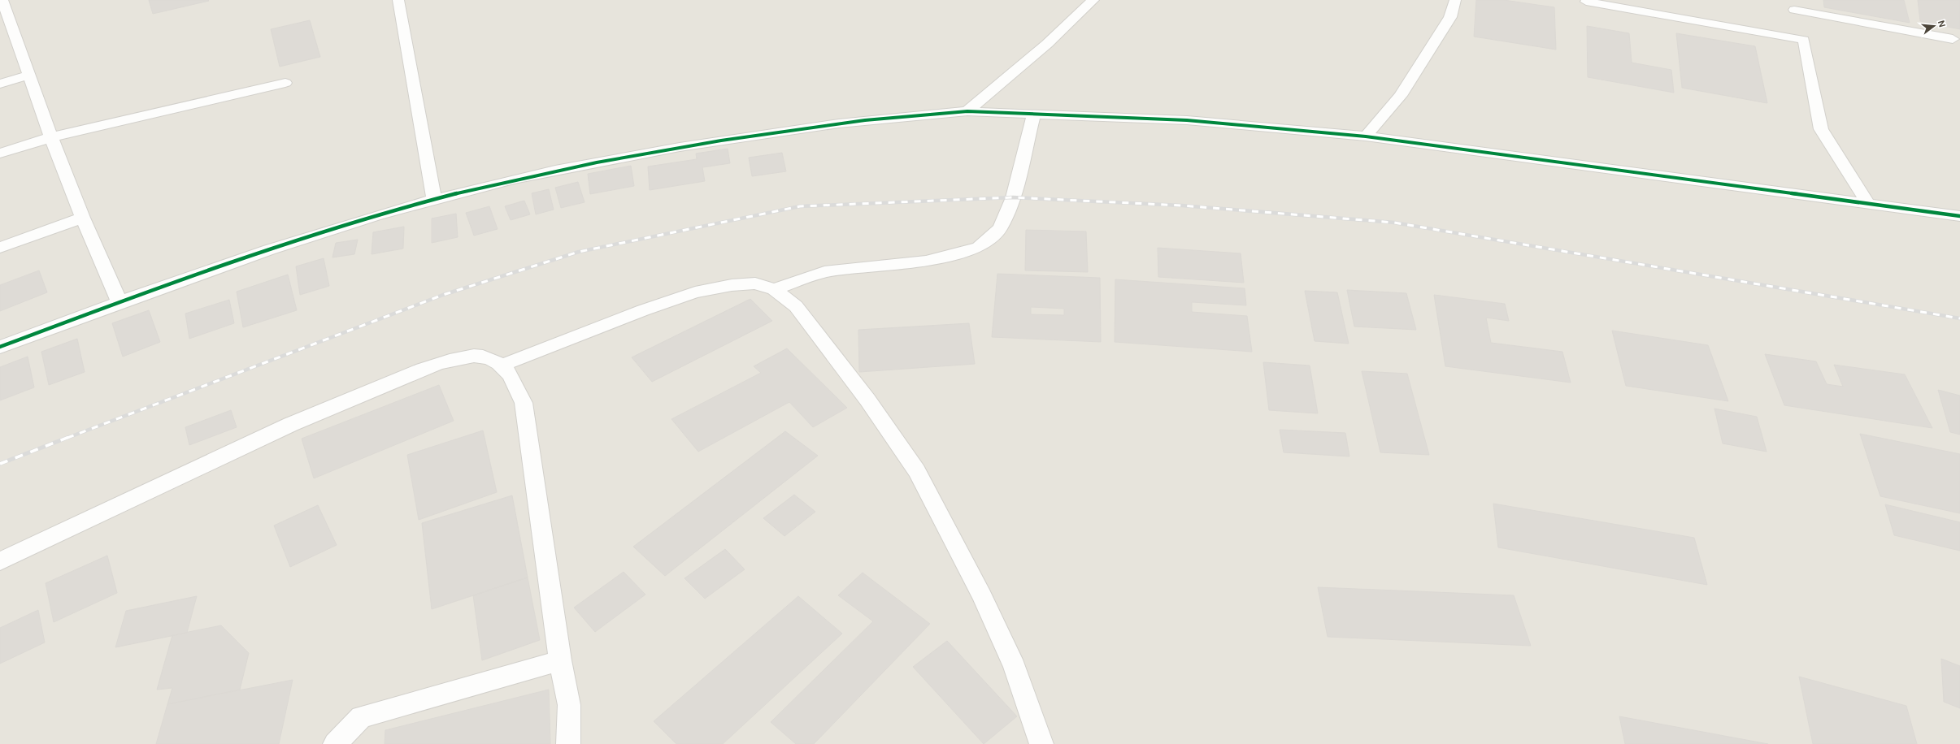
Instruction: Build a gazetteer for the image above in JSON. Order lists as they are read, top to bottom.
{
  "north": "right"
}
